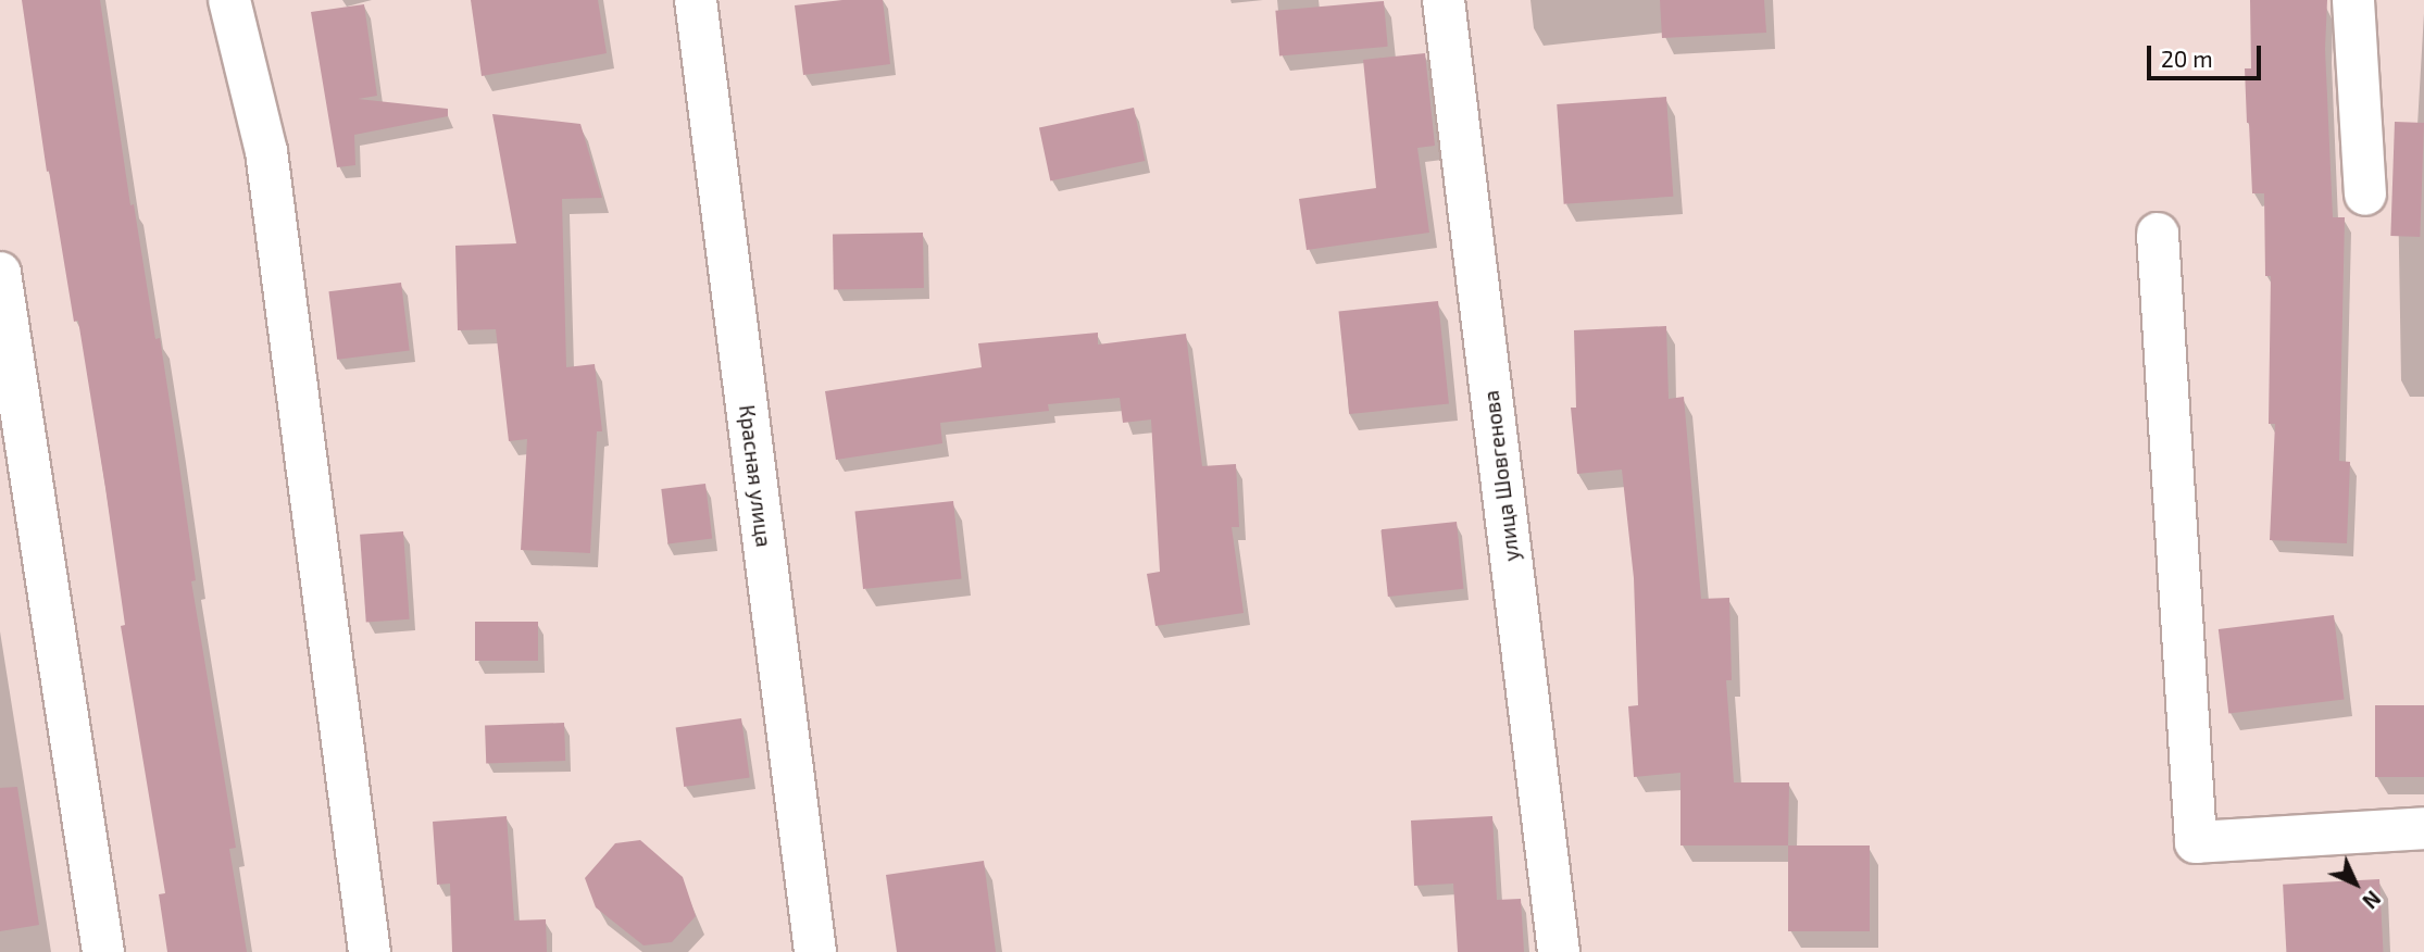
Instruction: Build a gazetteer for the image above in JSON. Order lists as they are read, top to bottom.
{
  "streets": {
    "street": ["Красная улица", "улица Шовгенова"]
  },
  "scale_bar": "20 m",
  "north": "bottom right"
}
